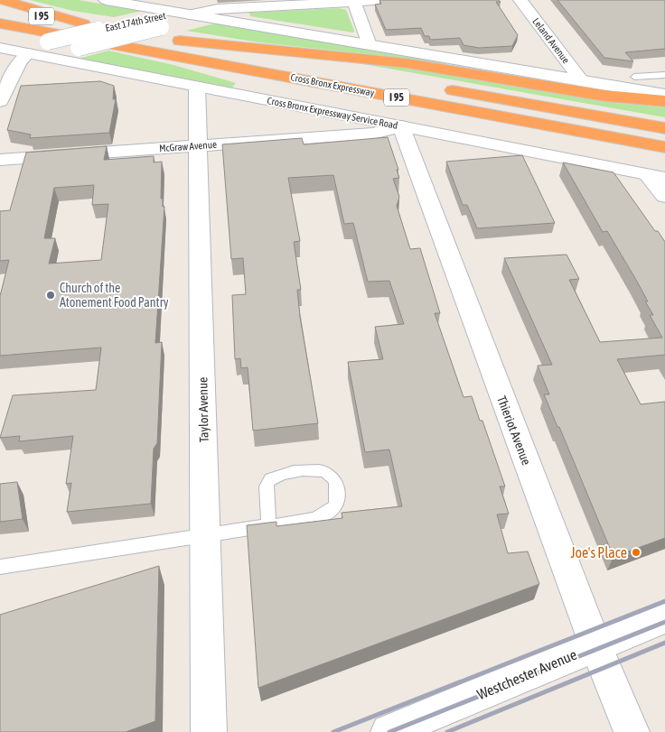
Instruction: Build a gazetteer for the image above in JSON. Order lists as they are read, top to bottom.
{
  "streets": {
    "highway": ["I 95", "Cross Bronx Expressway"],
    "street": [
      "East 174th Street",
      "Leland Avenue",
      "Cross Bronx Expressway Service Road",
      "McGraw Avenue",
      "Taylor Avenue",
      "Thieriot Avenue",
      "Westchester Avenue"
    ]
  },
  "crossings": [
    ["East 174th Street", "Cross Bronx Expressway Service Road"],
    ["Cross Bronx Expressway Service Road", "McGraw Avenue"],
    ["Cross Bronx Expressway Service Road", "Taylor Avenue"],
    ["Cross Bronx Expressway Service Road", "Thieriot Avenue"],
    ["McGraw Avenue", "Taylor Avenue"],
    ["McGraw Avenue", "Thieriot Avenue"],
    ["Thieriot Avenue", "Westchester Avenue"]
  ],
  "places": ["Church of the Atonement Food Pantry", "Joe's Place"]
}
